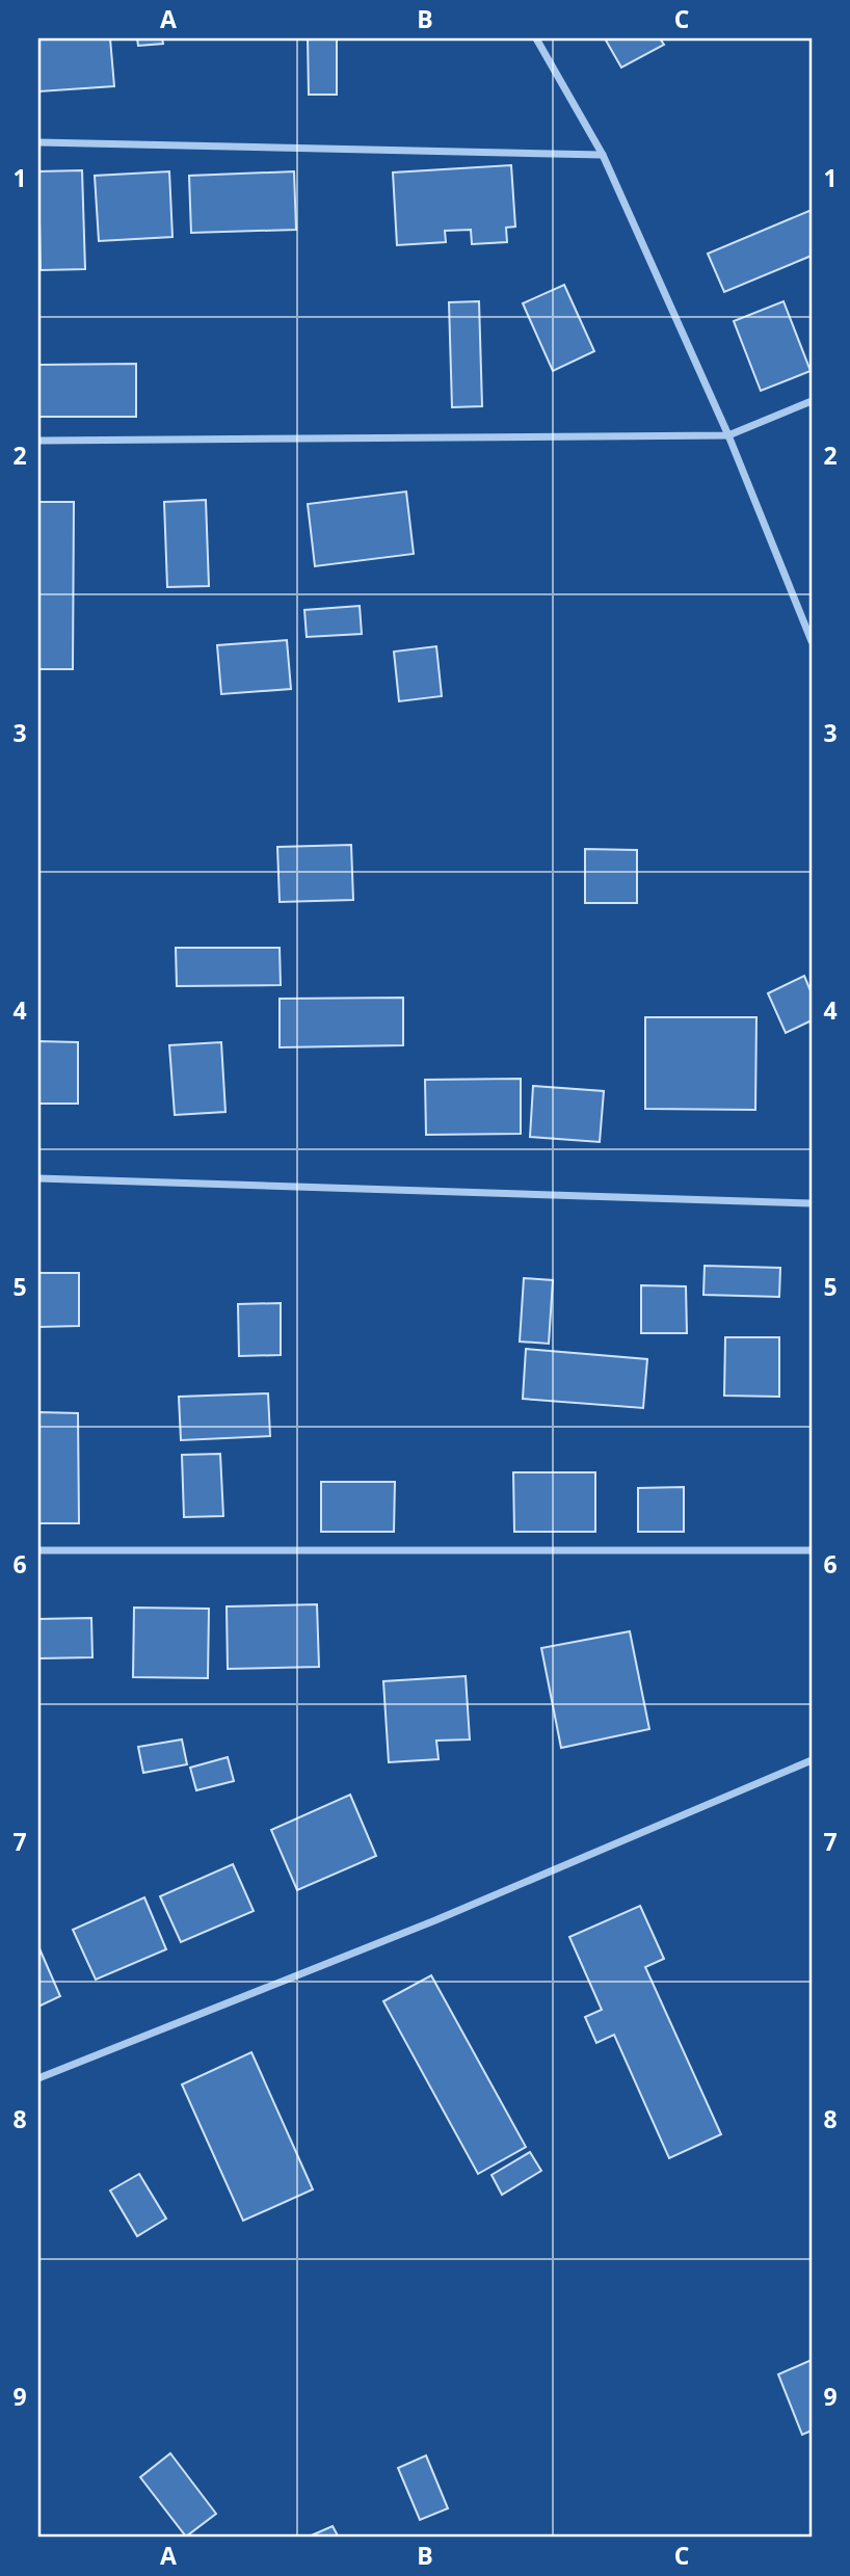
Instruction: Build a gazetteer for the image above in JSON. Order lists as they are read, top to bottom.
{
  "grid": {
    "columns": ["A", "B", "C"],
    "rows": [
      "1",
      "2",
      "3",
      "4",
      "5",
      "6",
      "7",
      "8",
      "9"
    ]
  }
}
